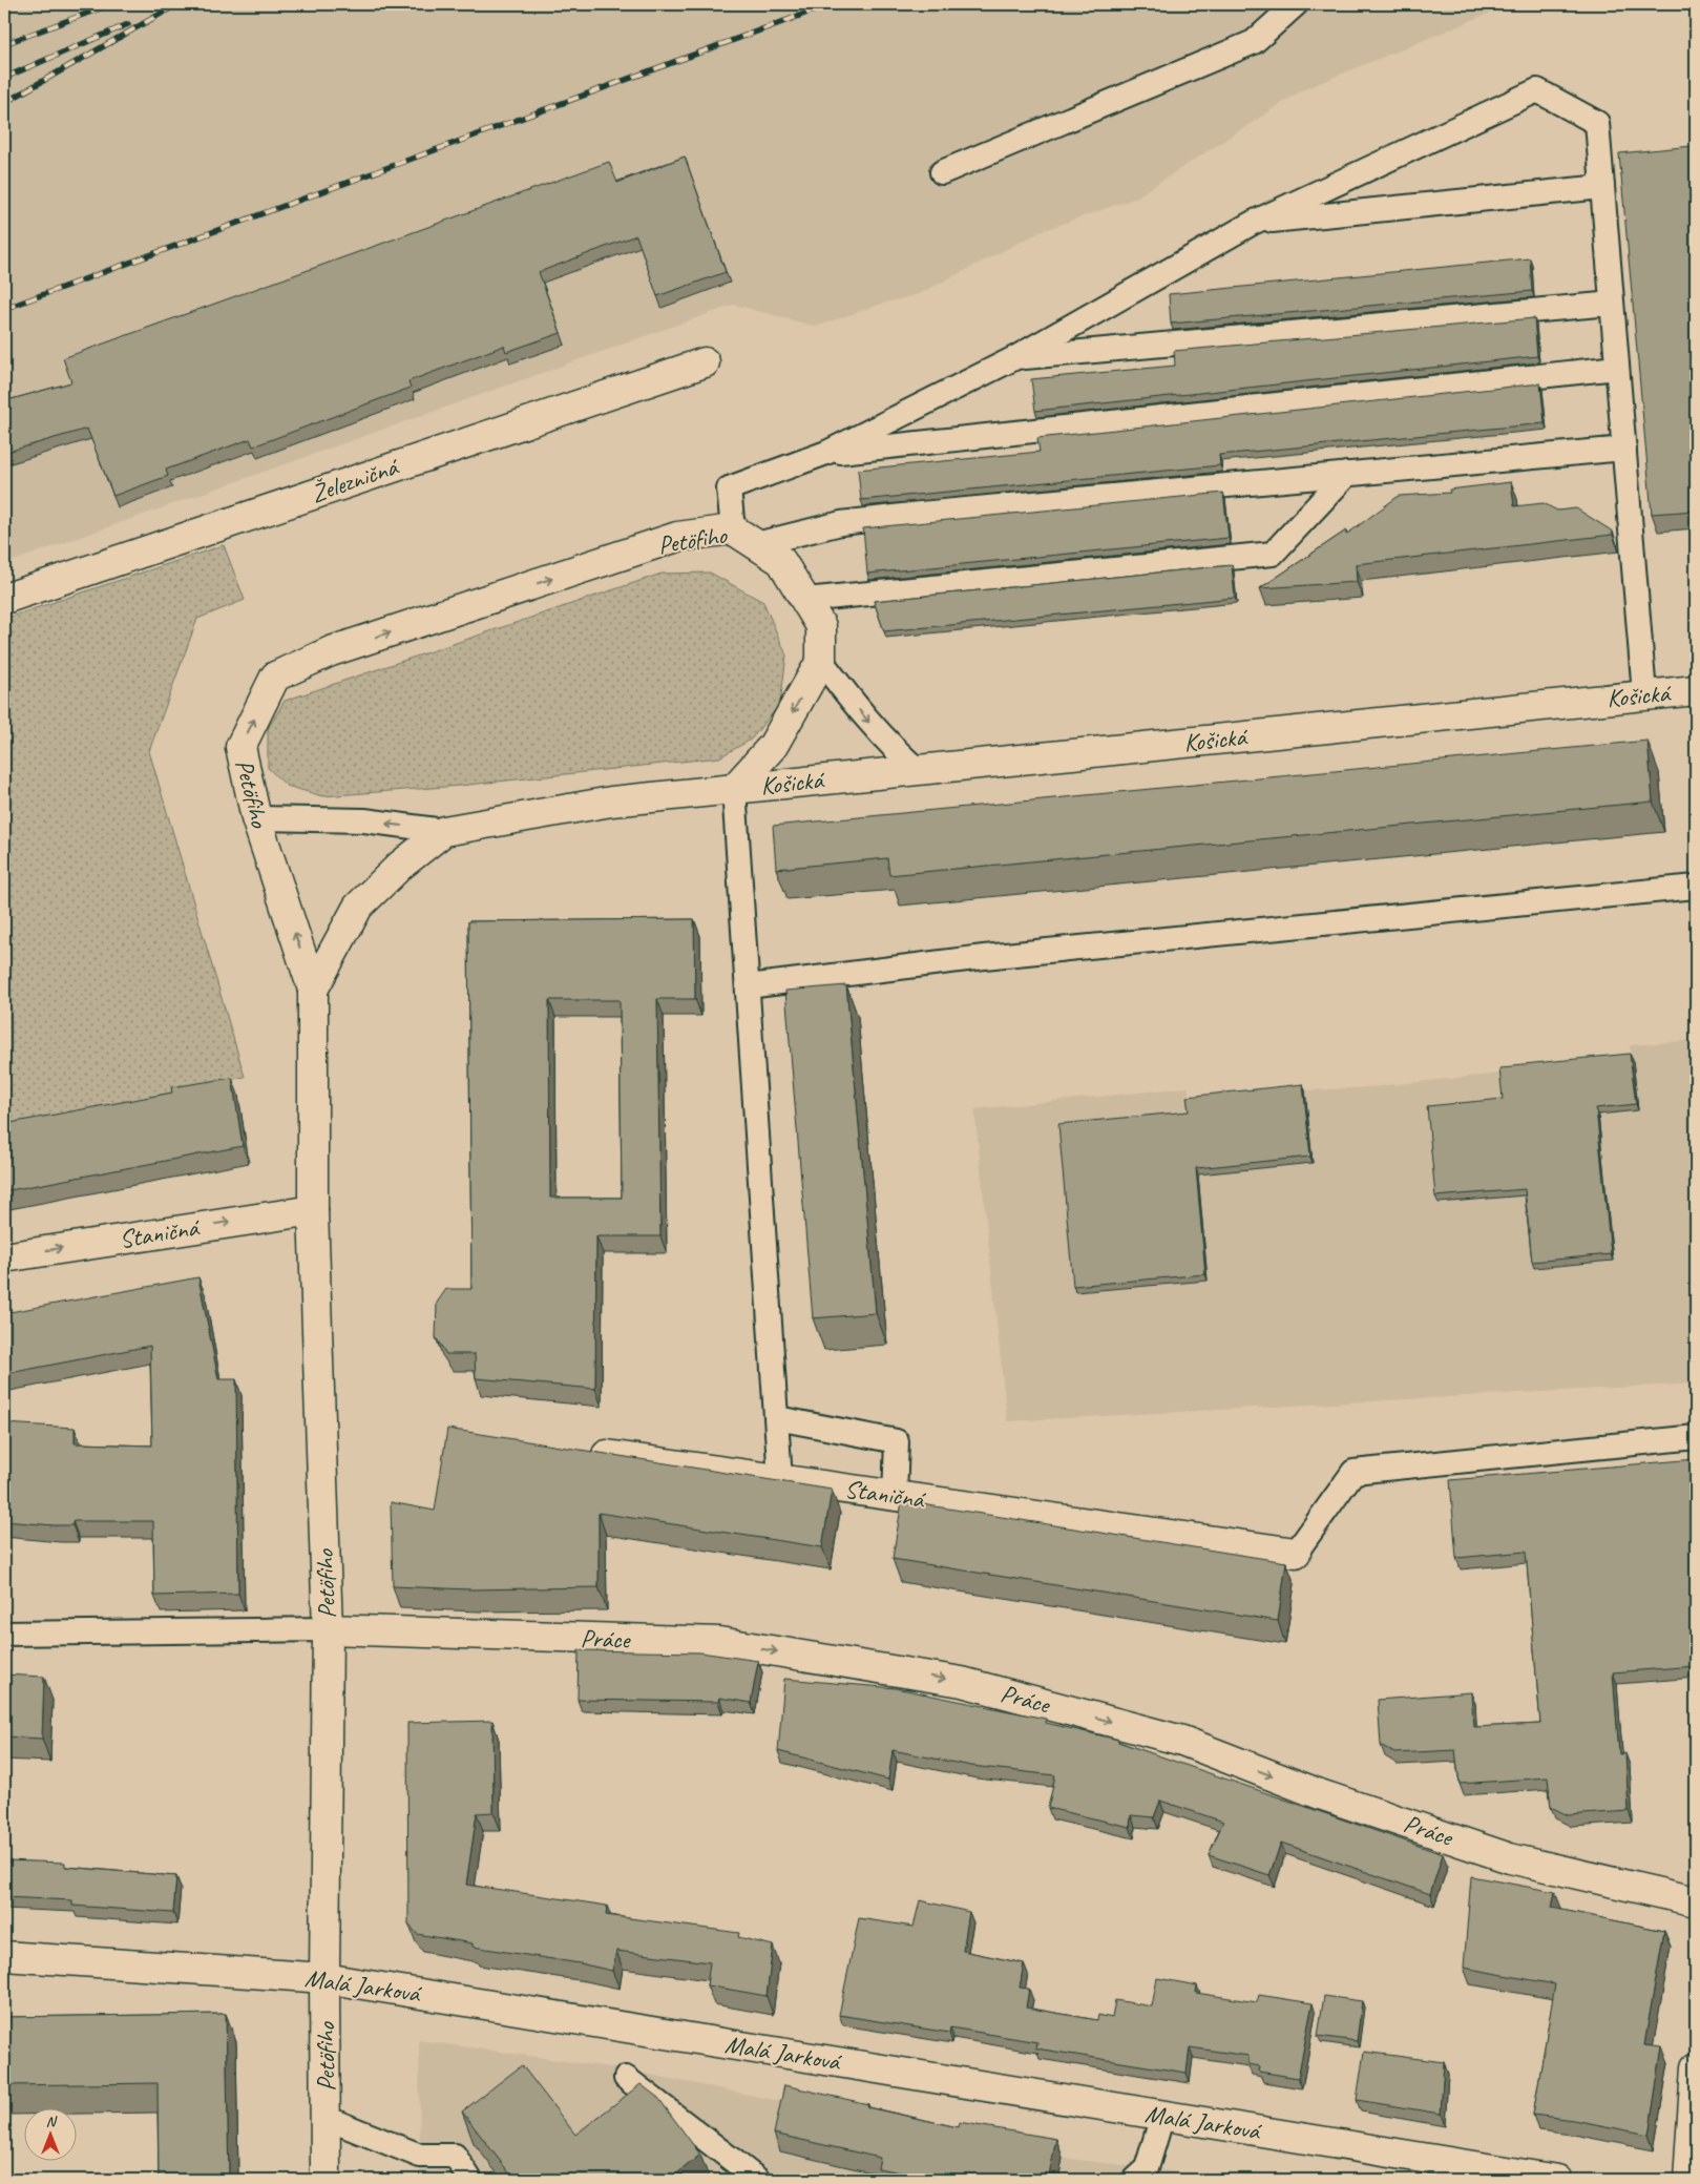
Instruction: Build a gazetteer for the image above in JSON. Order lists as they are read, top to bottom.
{
  "streets": {
    "street": [
      "Železničná",
      "Petöfiho",
      "Košická",
      "Staničná",
      "Práce",
      "Malá Jarková"
    ]
  },
  "crossings": [
    ["Petöfiho", "Košická"],
    ["Petöfiho", "Staničná"],
    ["Petöfiho", "Práce"],
    ["Petöfiho", "Malá Jarková"]
  ],
  "one_way": ["Práce"],
  "north": "top"
}
